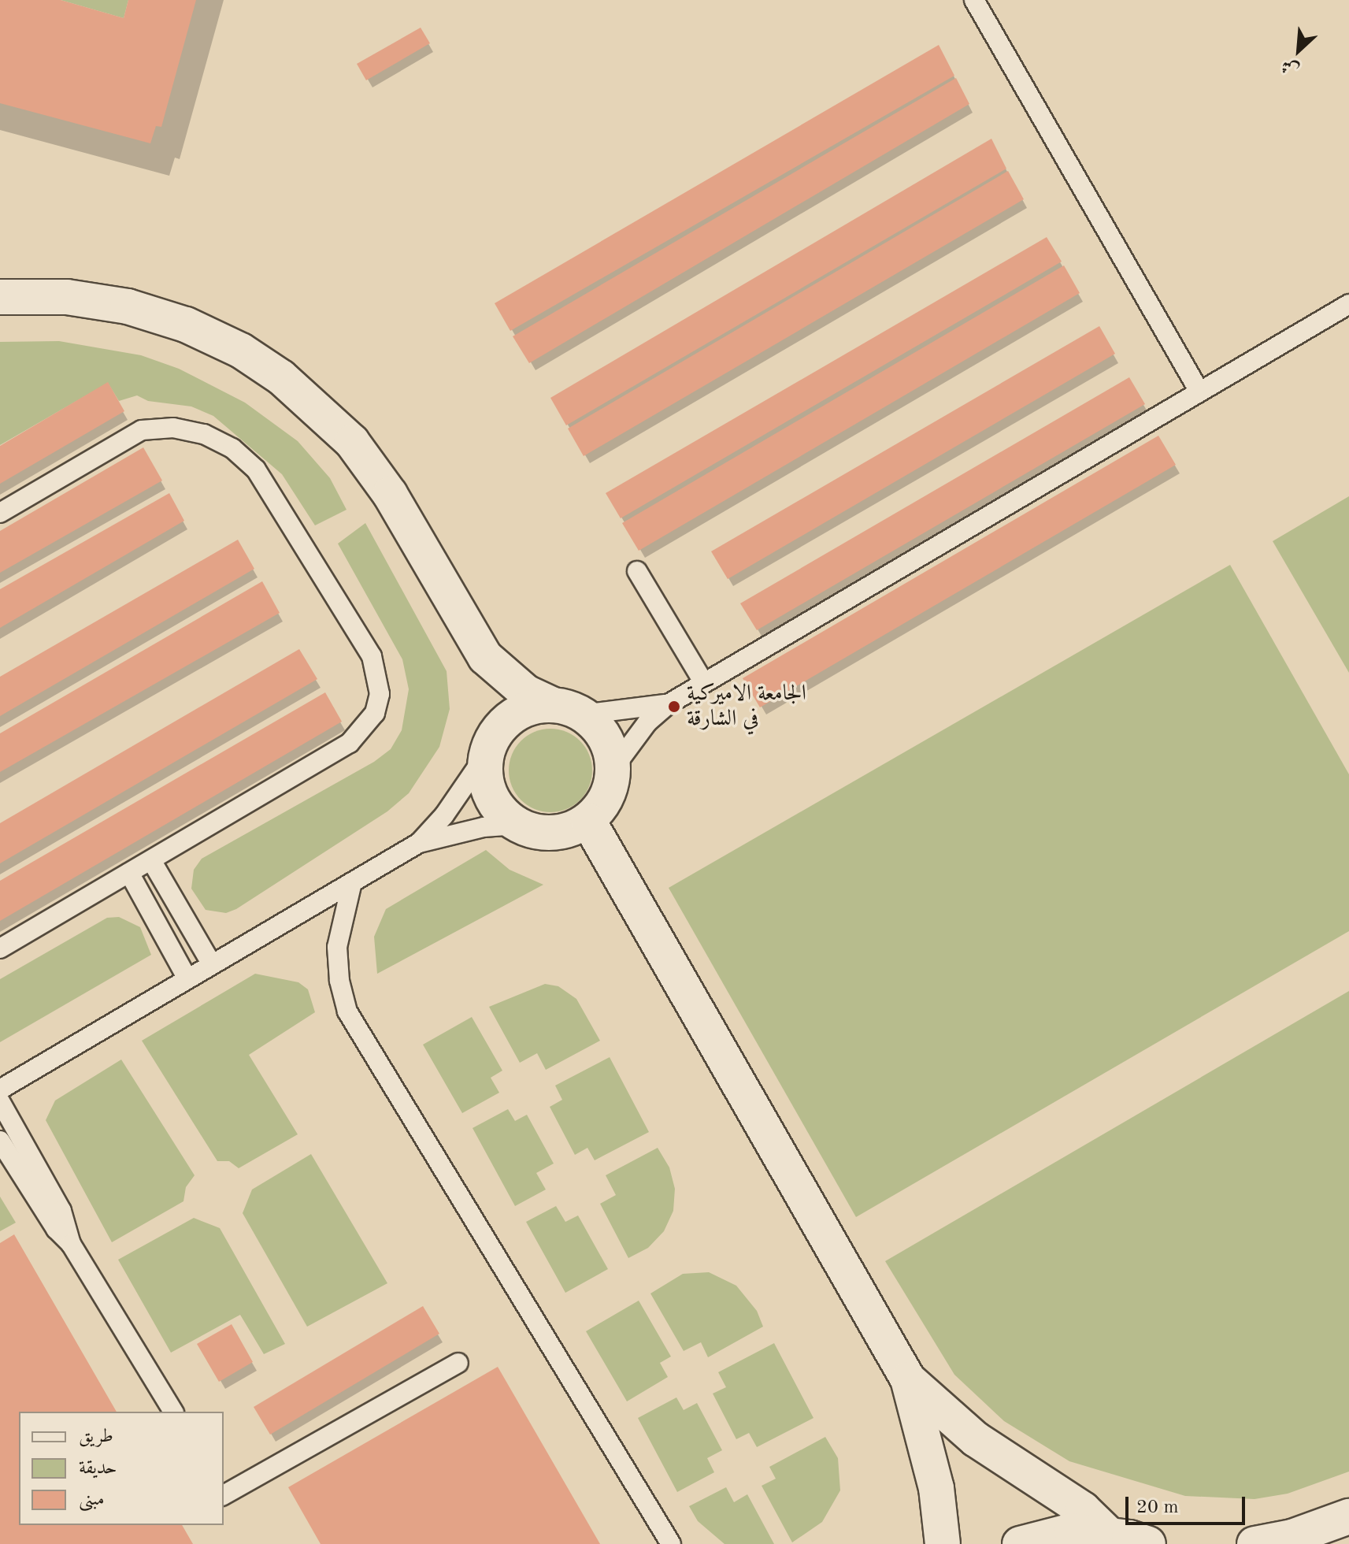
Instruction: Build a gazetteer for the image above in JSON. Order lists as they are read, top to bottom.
{
  "places": ["الجامعة الاميركية في الشارقة"],
  "legend": ["طريق", "حديقة", "مبنى"],
  "scale_bar": "20 m",
  "north": "bottom left"
}
